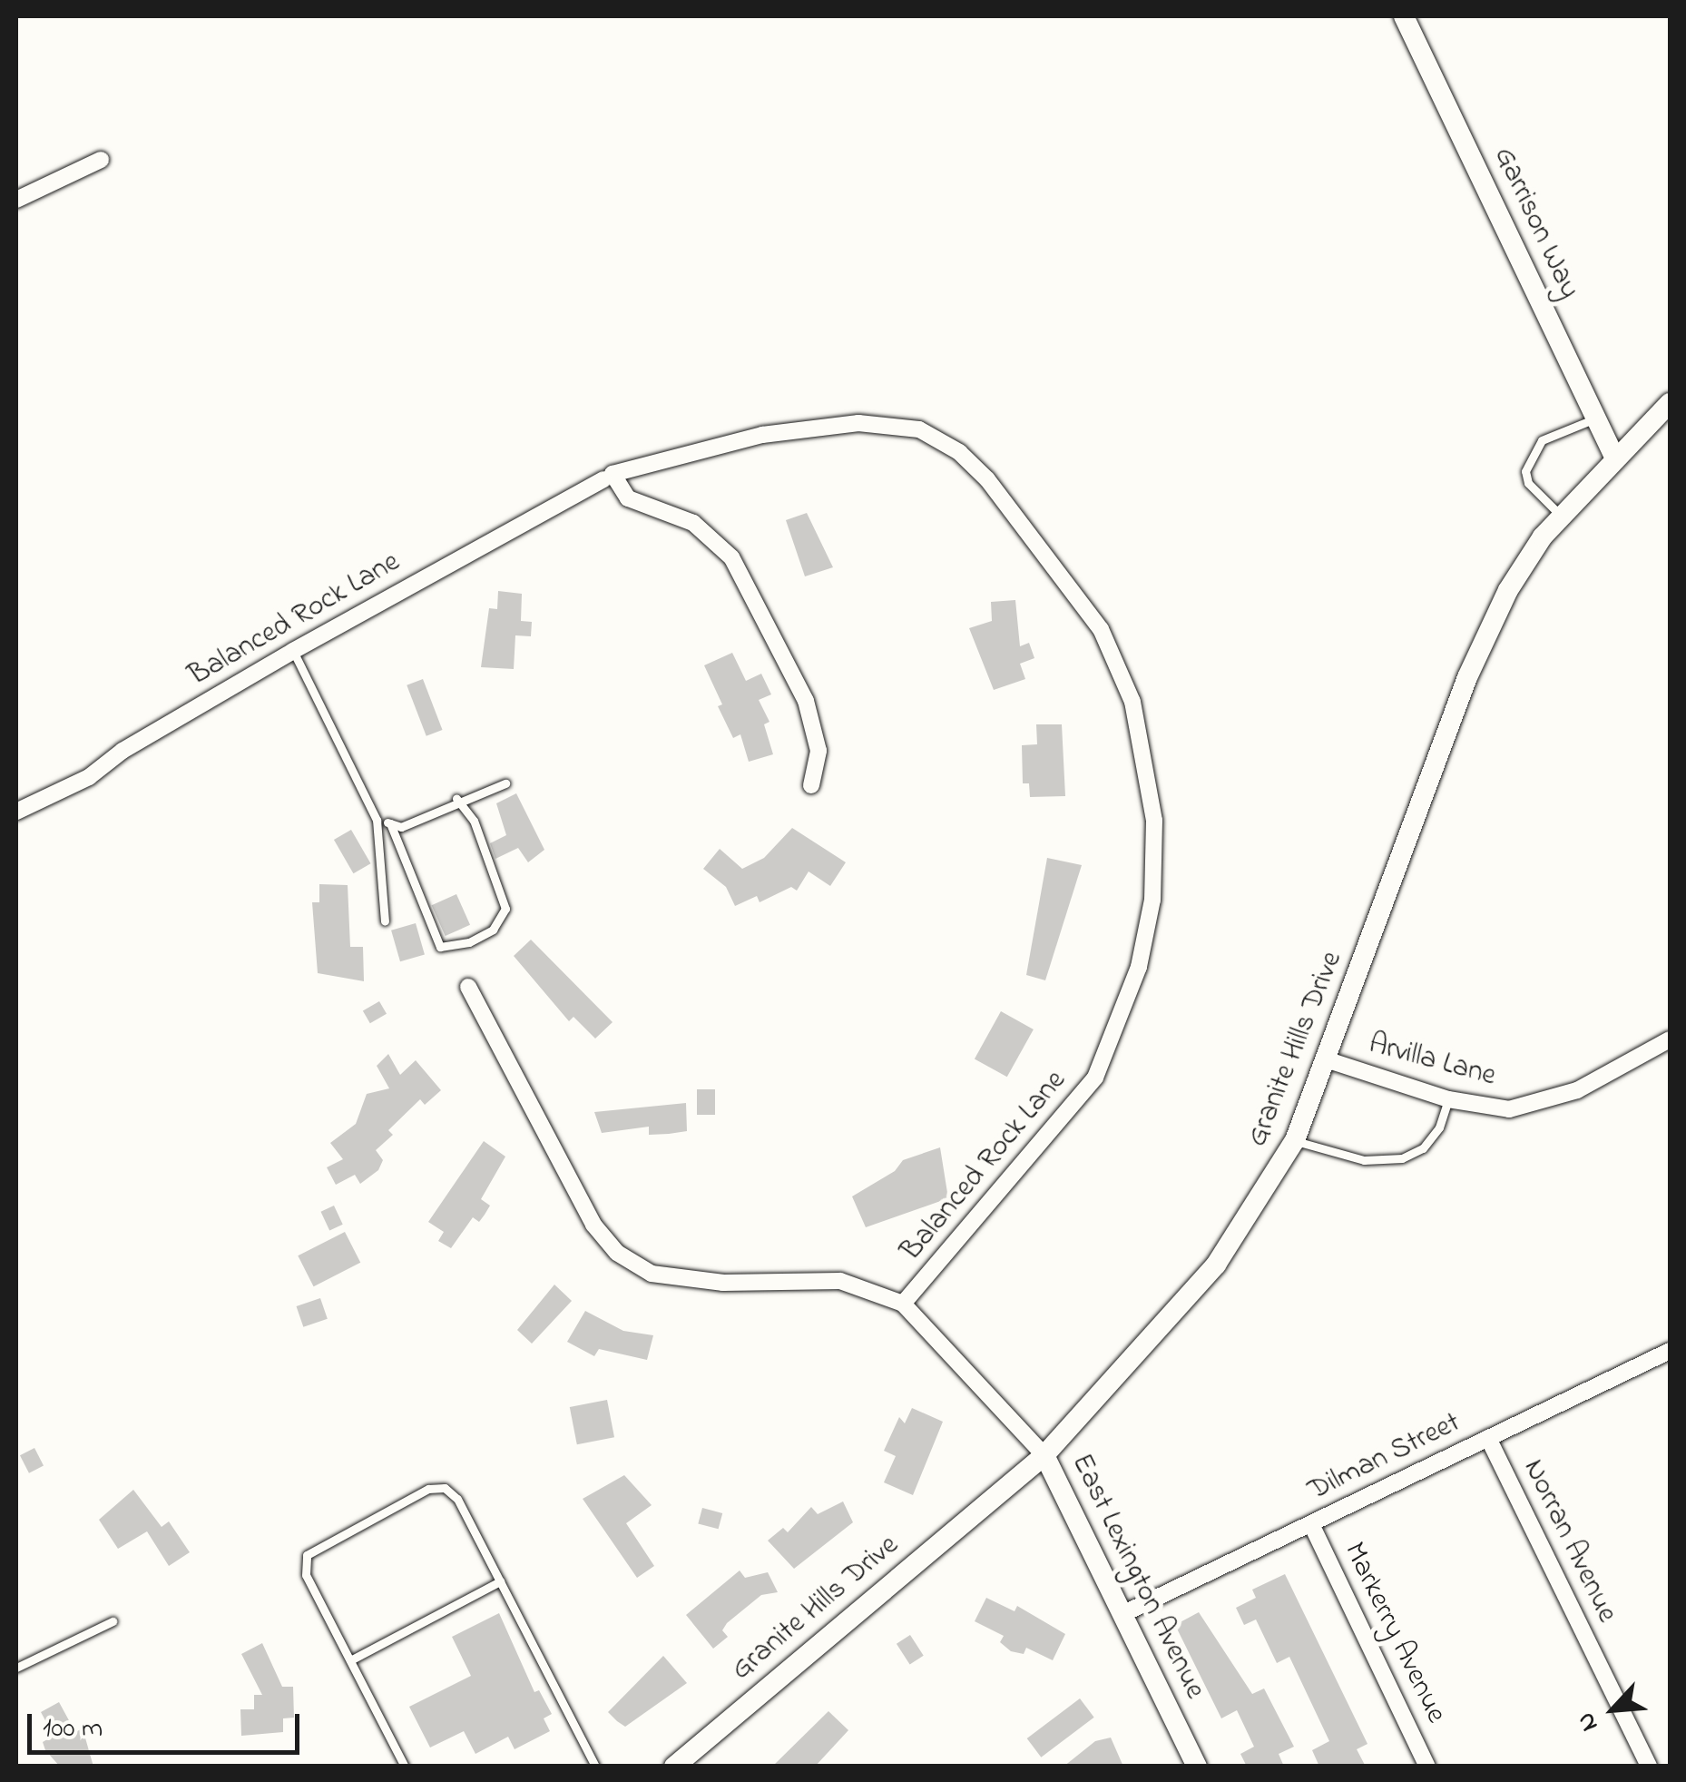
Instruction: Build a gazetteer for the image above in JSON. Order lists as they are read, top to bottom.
{
  "streets": {
    "street": [
      "Garrison Way",
      "Balanced Rock Lane",
      "Granite Hills Drive",
      "Arvilla Lane",
      "Dilman Street",
      "Norran Avenue",
      "East Lexington Avenue",
      "Markerry Avenue"
    ]
  },
  "crossings": [
    ["Garrison Way", "Granite Hills Drive"],
    ["Balanced Rock Lane", "East Lexington Avenue"],
    ["Granite Hills Drive", "Arvilla Lane"],
    ["Granite Hills Drive", "East Lexington Avenue"],
    ["Dilman Street", "Norran Avenue"],
    ["Dilman Street", "East Lexington Avenue"],
    ["Dilman Street", "Markerry Avenue"]
  ],
  "scale_bar": "100 m",
  "north": "bottom left"
}
